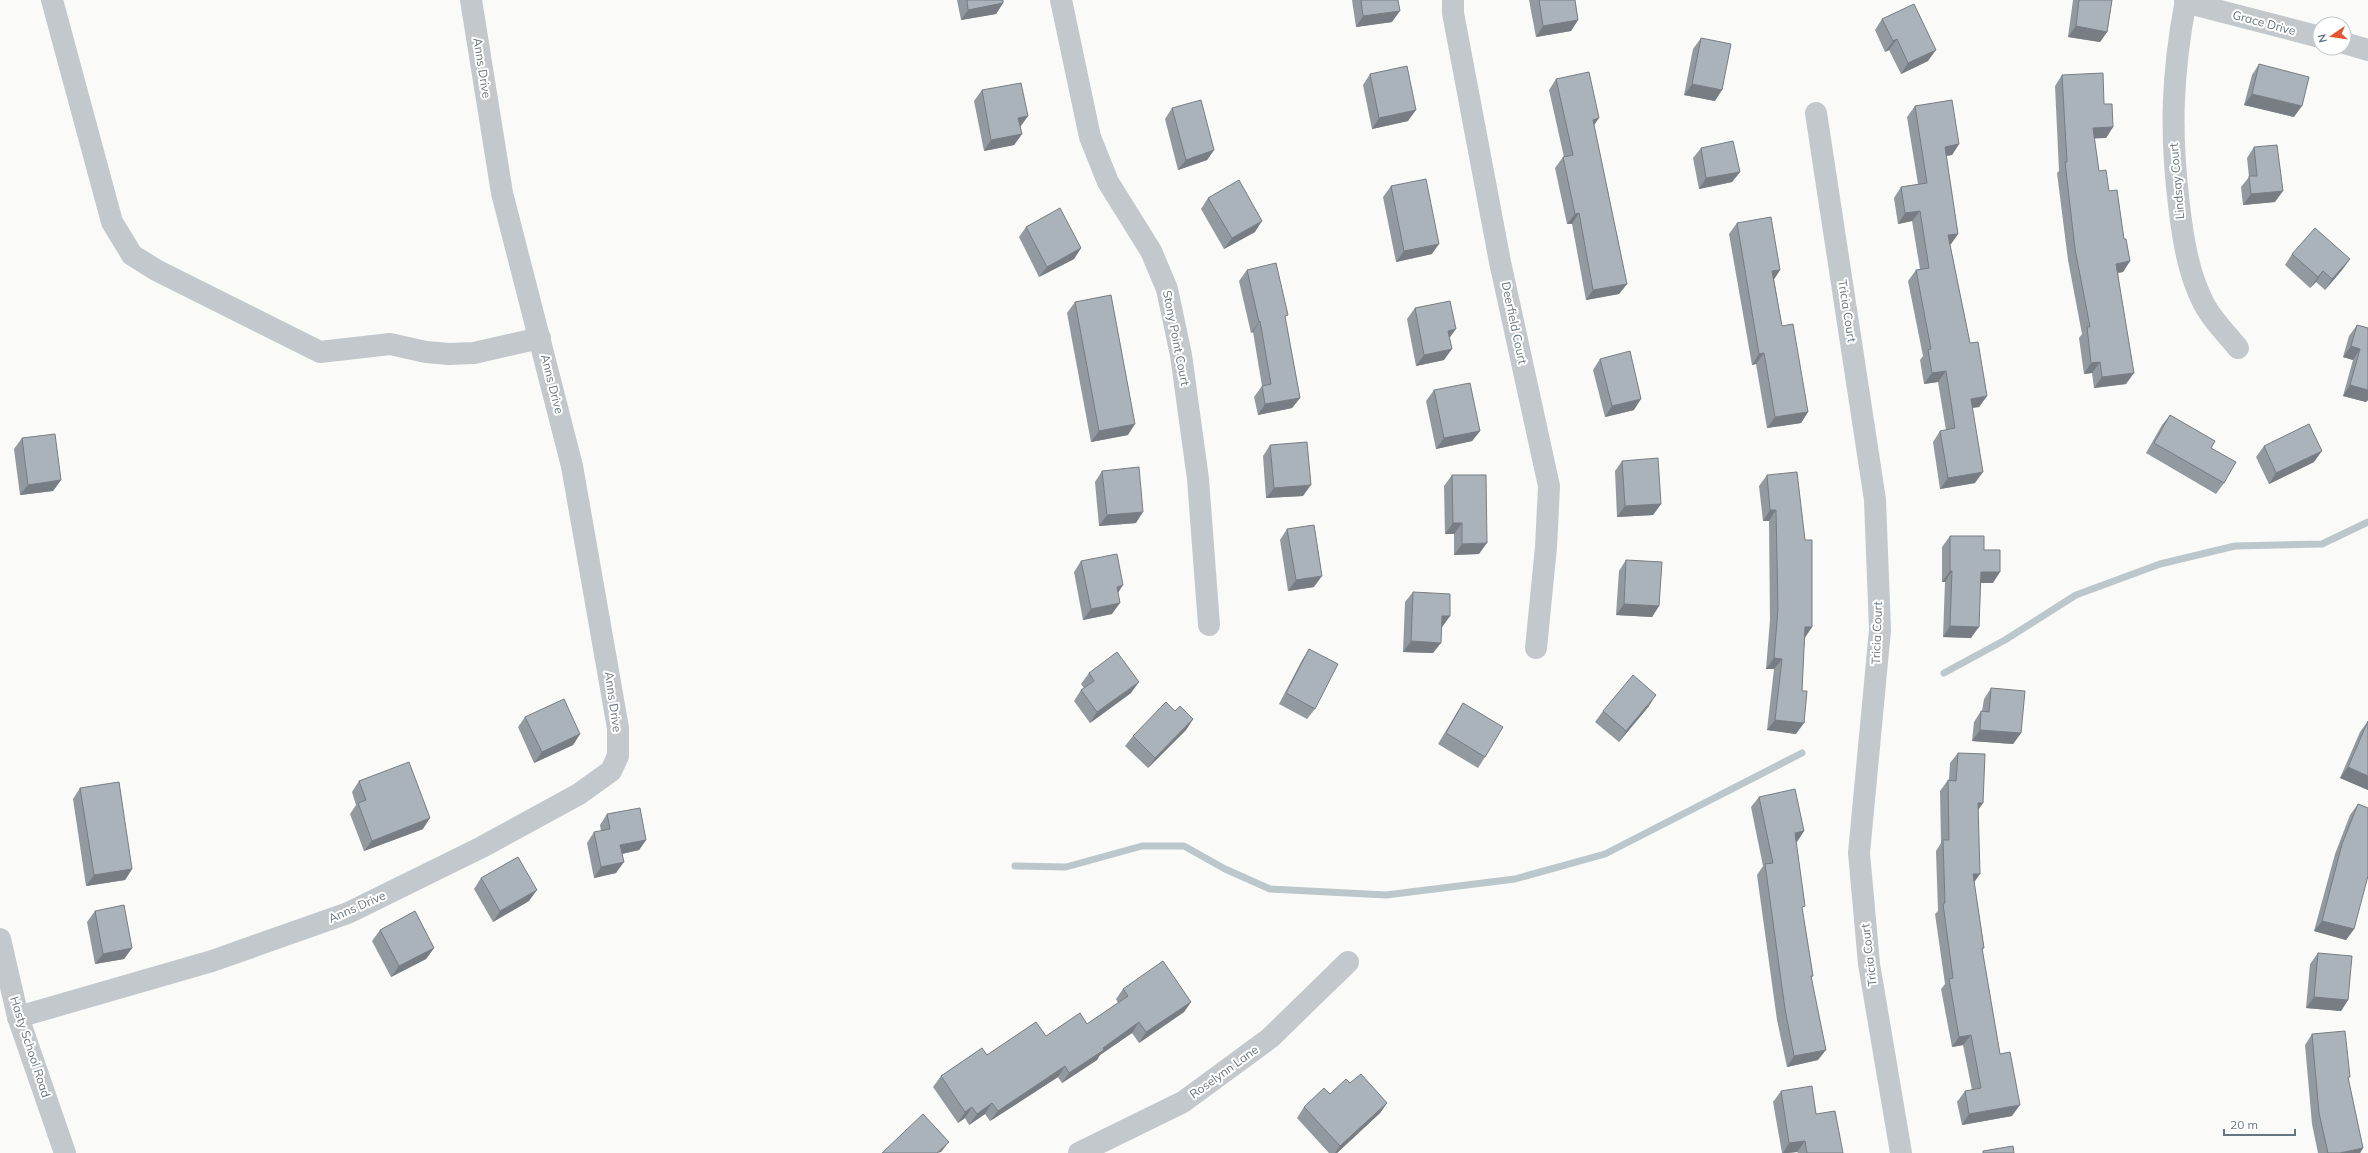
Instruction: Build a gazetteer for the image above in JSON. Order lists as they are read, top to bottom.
{
  "streets": {
    "street": [
      "Grace Drive",
      "Anns Drive",
      "Lindsay Court",
      "Tricia Court",
      "Deerfield Court",
      "Stony Point Court",
      "Hasty School Road",
      "Roselynn Lane"
    ]
  },
  "crossings": [
    ["Grace Drive", "Lindsay Court"],
    ["Anns Drive", "Hasty School Road"]
  ],
  "scale_bar": "20 m",
  "north": "left"
}
